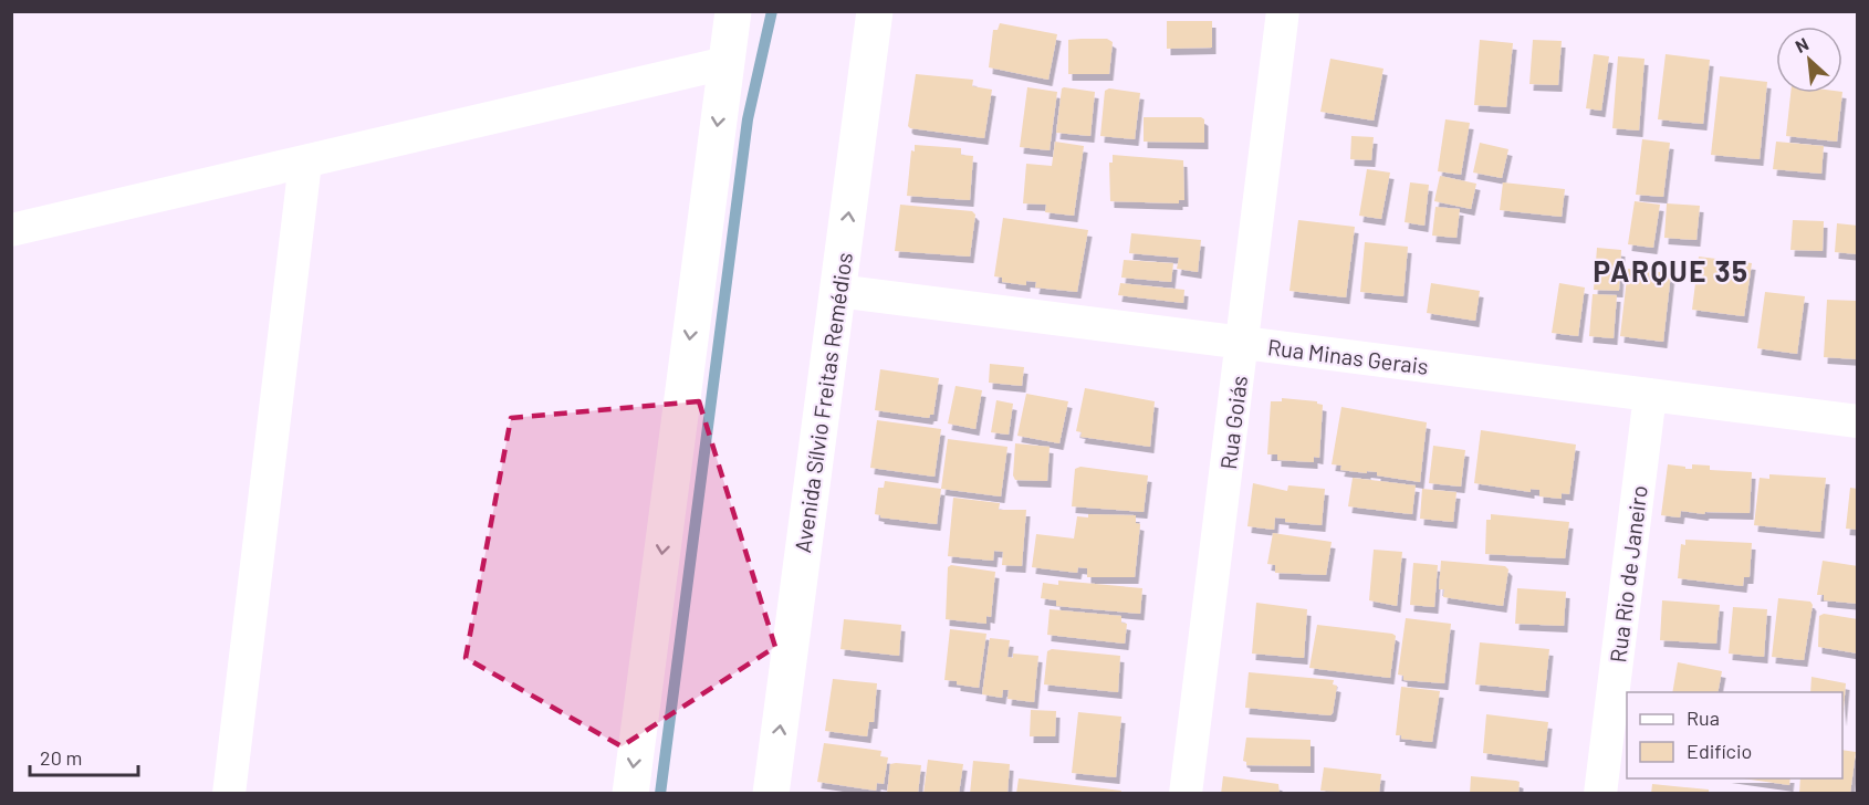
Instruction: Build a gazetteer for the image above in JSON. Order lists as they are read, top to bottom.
{
  "streets": {
    "street": [
      "Rua Minas Gerais",
      "Avenida Sílvio Freitas Remédios",
      "Rua Goiás",
      "Rua Rio de Janeiro"
    ]
  },
  "crossings": [
    ["Rua Minas Gerais", "Avenida Sílvio Freitas Remédios"],
    ["Rua Minas Gerais", "Rua Goiás"],
    ["Rua Minas Gerais", "Rua Rio de Janeiro"]
  ],
  "districts": ["PARQUE 35"],
  "legend": ["Rua", "Edifício"],
  "scale_bar": "20 m",
  "north": "top left"
}
